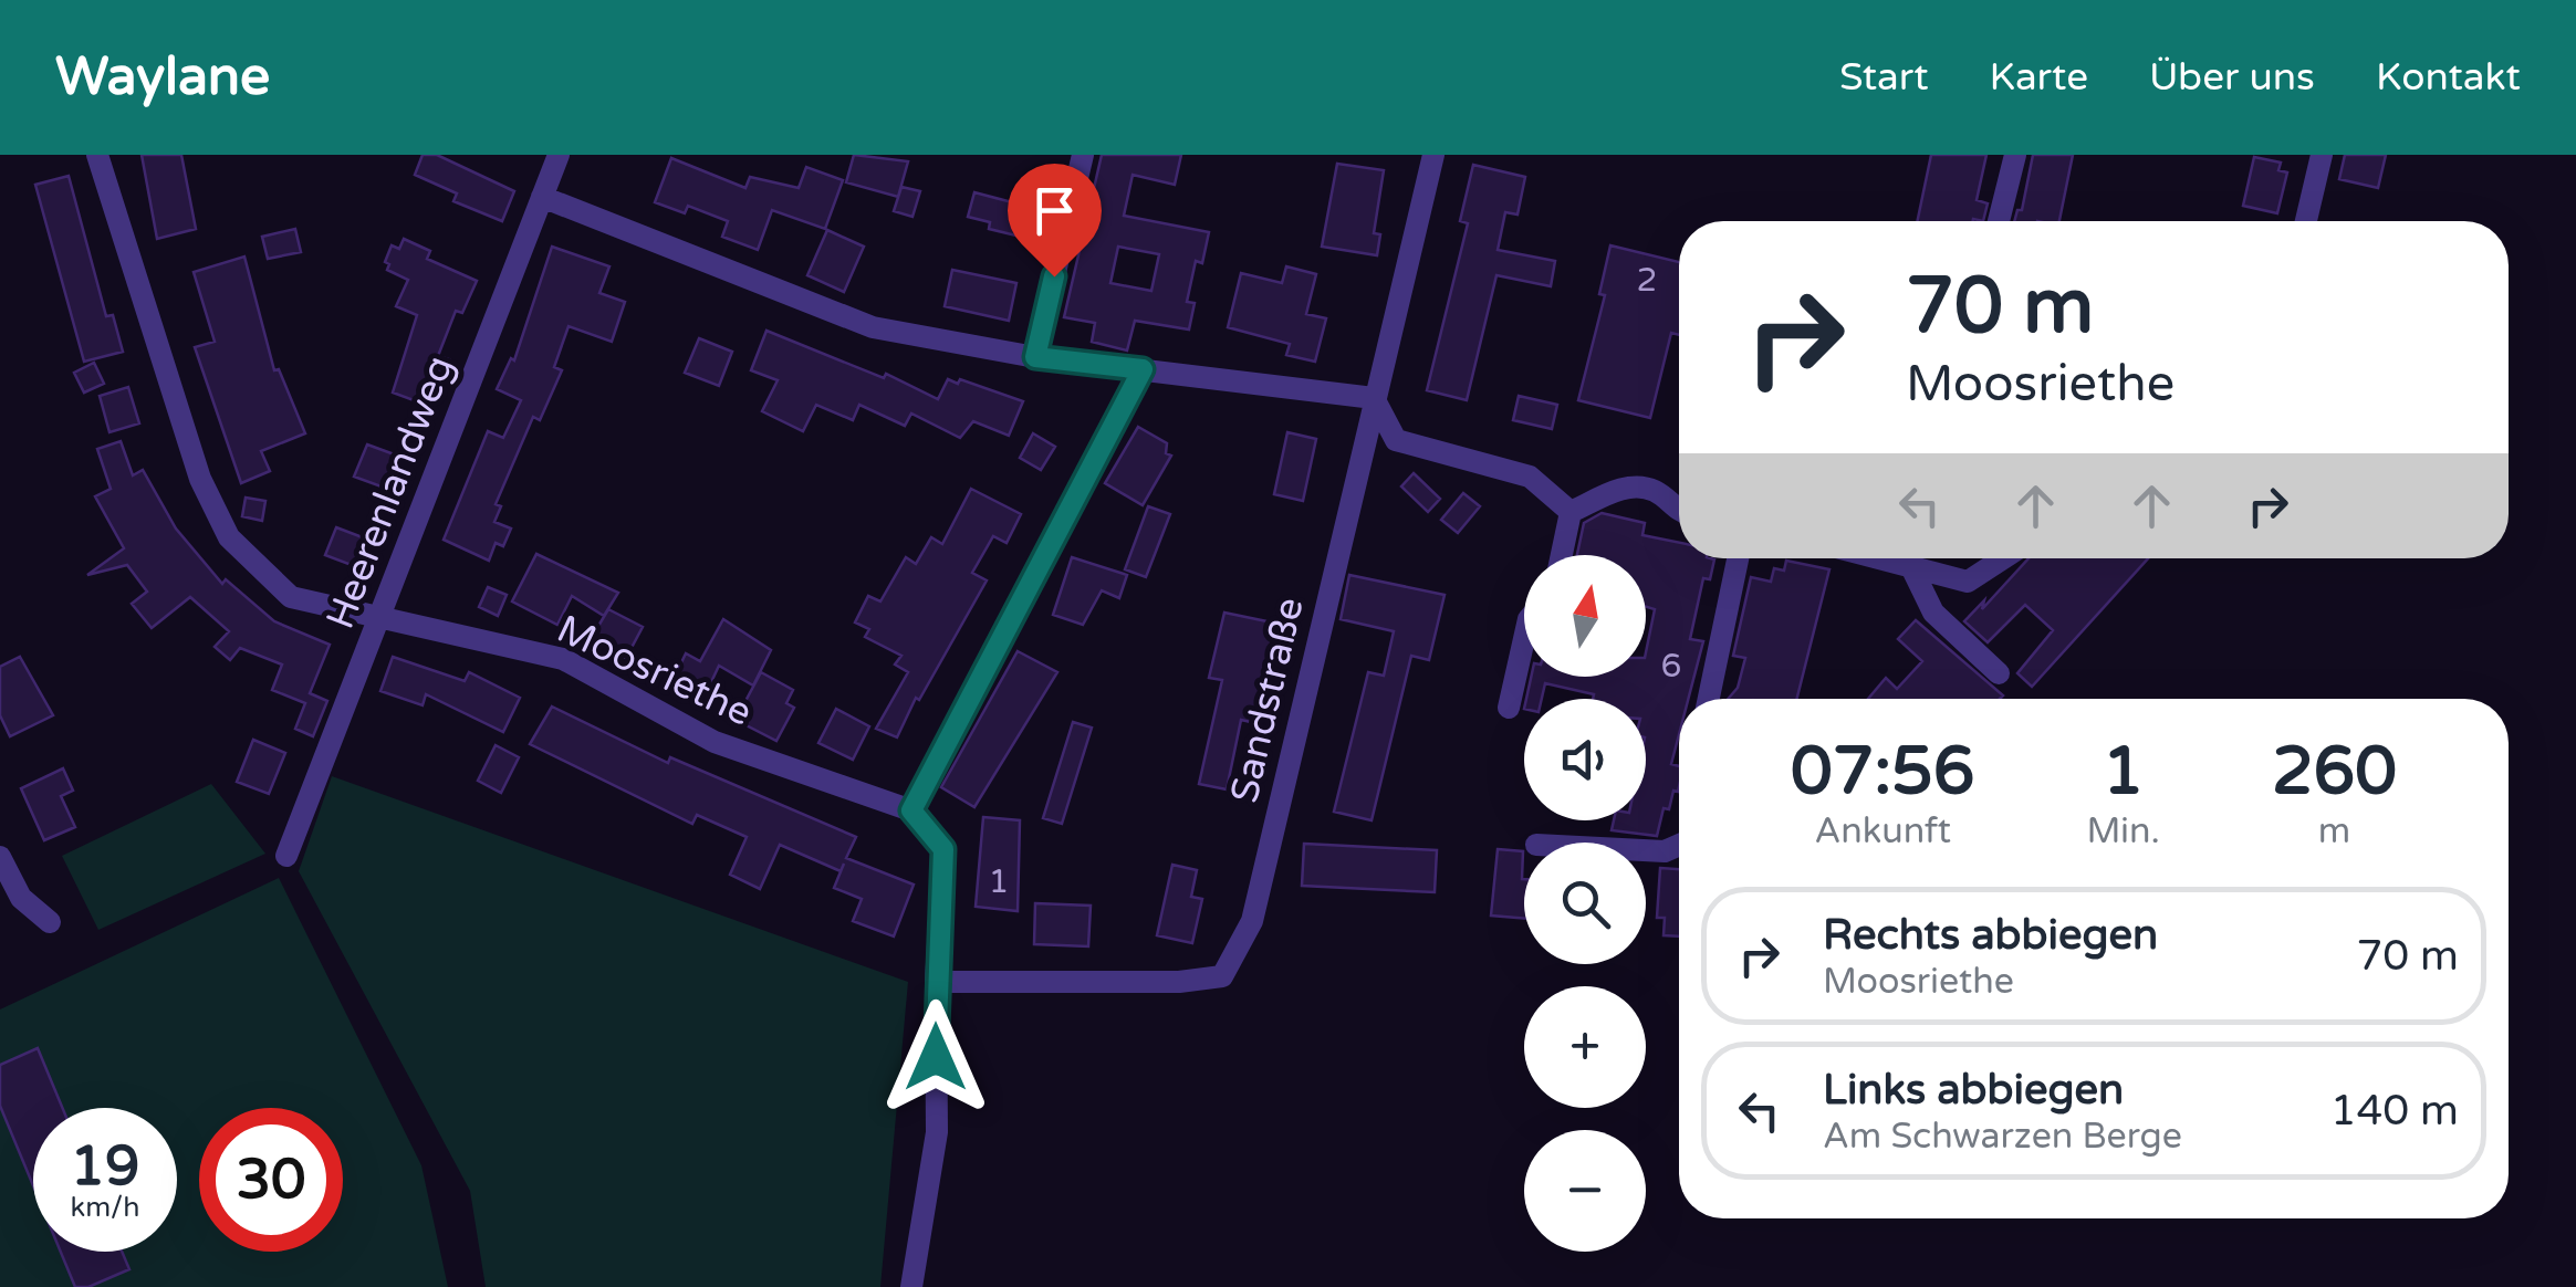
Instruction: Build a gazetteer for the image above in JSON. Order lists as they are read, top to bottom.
{
  "streets": {
    "street": ["Heerenlandweg", "Moosriethe", "Sandstraße"]
  },
  "crossings": [
    ["Heerenlandweg", "Moosriethe"]
  ],
  "house_numbers": ["2", "6", "1"],
  "north": "top",
  "page": {
    "header": "Waylane",
    "nav": [
      "Start",
      "Karte",
      "Über uns",
      "Kontakt"
    ],
    "turn": ["70 m", "Moosriethe"],
    "map_buttons": ["+", "−"],
    "eta": [
      "07:56",
      "Ankunft",
      "1",
      "Min.",
      "260",
      "m"
    ],
    "list": [
      {
        "name": "Rechts abbiegen",
        "note": "Moosriethe",
        "value": "70 m"
      },
      {
        "name": "Links abbiegen",
        "note": "Am Schwarzen Berge",
        "value": "140 m"
      }
    ],
    "speed": "19 km/h",
    "limit": "30"
  }
}
